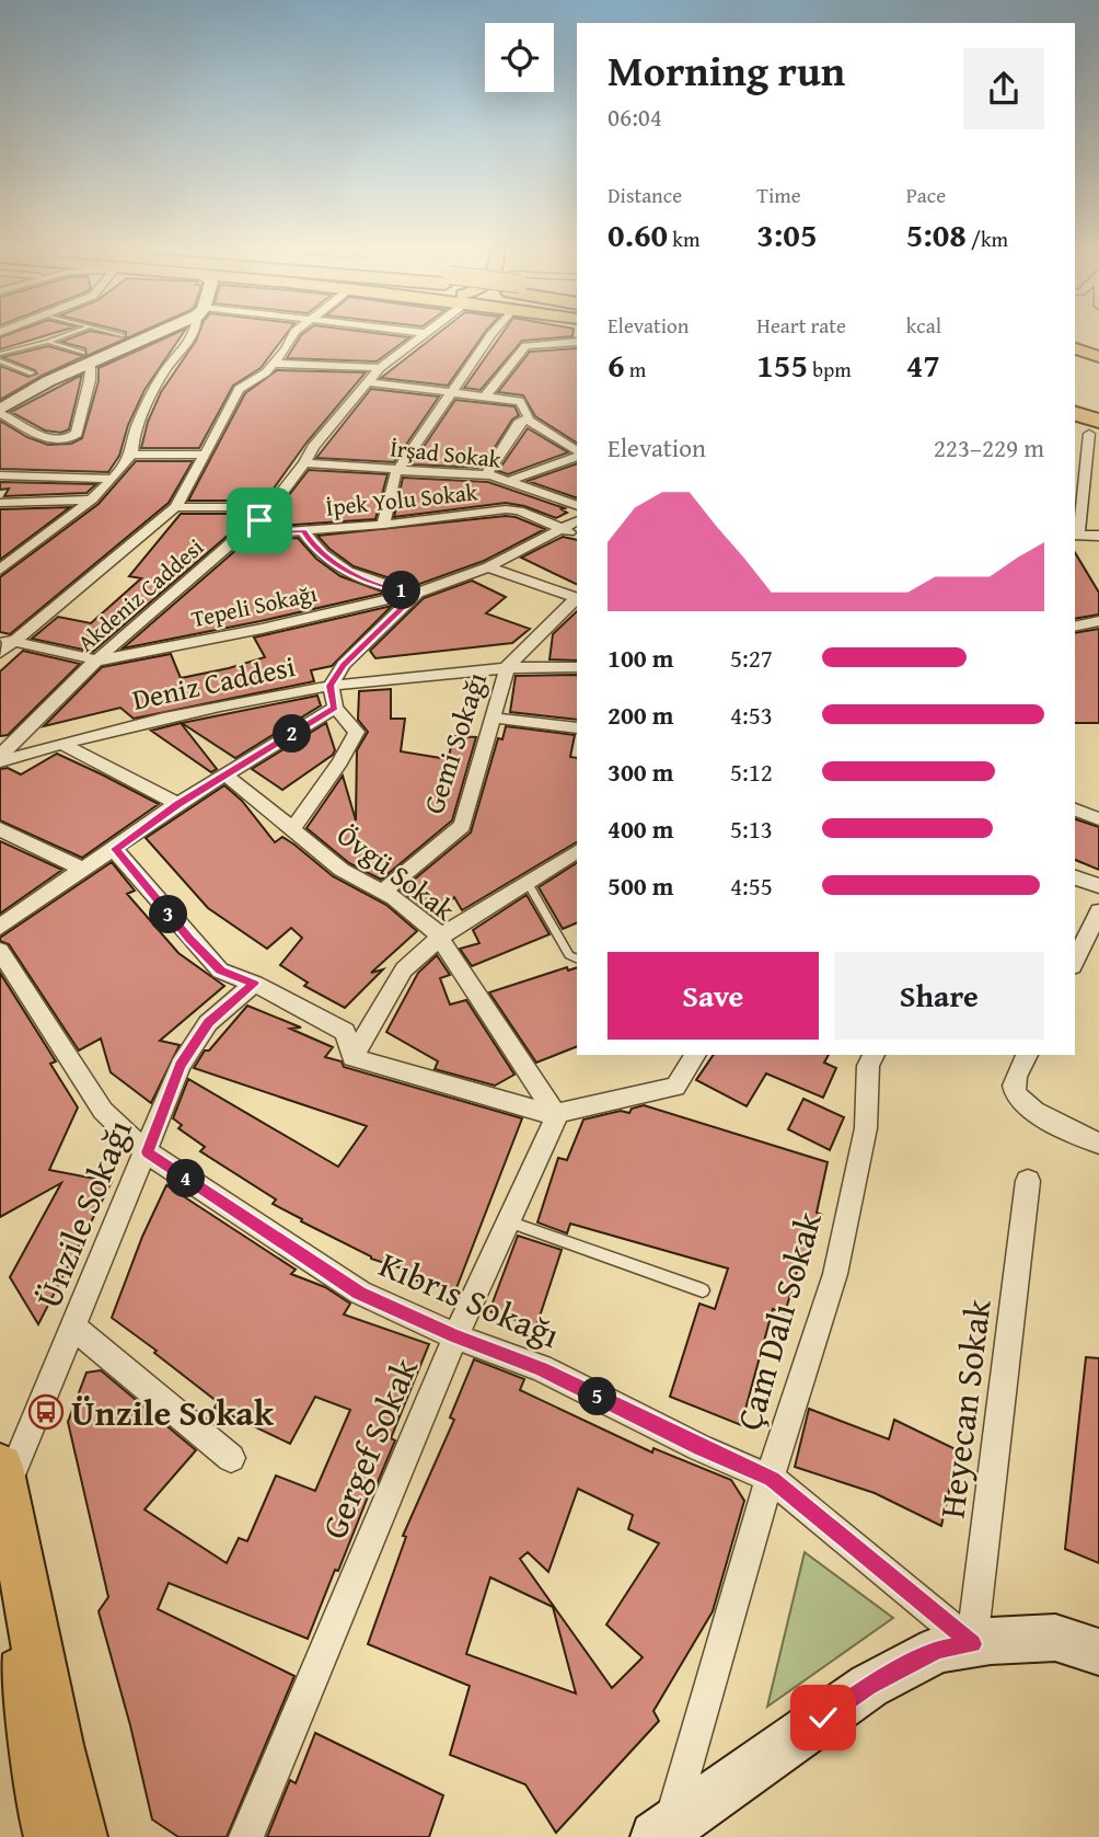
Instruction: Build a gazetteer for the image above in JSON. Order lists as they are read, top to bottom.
{
  "streets": {
    "street": [
      "İrşad Sokak",
      "İpek Yolu Sokak",
      "Akdeniz Caddesi",
      "Tepeli Sokağı",
      "Deniz Caddesi",
      "Gemi Sokağı",
      "Övgü Sokak",
      "Ünzile Sokağı",
      "Kıbrıs Sokağı",
      "Çam Dalı Sokak",
      "Heyecan Sokak",
      "Gergef Sokak"
    ]
  },
  "crossings": [
    ["İrşad Sokak", "Akdeniz Caddesi"],
    ["İpek Yolu Sokak", "Akdeniz Caddesi"],
    ["İpek Yolu Sokak", "Tepeli Sokağı"],
    ["Akdeniz Caddesi", "Tepeli Sokağı"],
    ["Akdeniz Caddesi", "Deniz Caddesi"],
    ["Deniz Caddesi", "Gemi Sokağı"],
    ["Gemi Sokağı", "Övgü Sokak"],
    ["Övgü Sokak", "Gergef Sokak"],
    ["Ünzile Sokağı", "Kıbrıs Sokağı"],
    ["Kıbrıs Sokağı", "Çam Dalı Sokak"],
    ["Kıbrıs Sokağı", "Heyecan Sokak"],
    ["Kıbrıs Sokağı", "Gergef Sokak"]
  ],
  "places": {
    "bus stop": ["Ünzile Sokak"]
  },
  "page": {
    "heading": ["Morning run", "06:04"],
    "stats": [
      ["Distance", "0.60 km"],
      ["Time", "3:05"],
      ["Pace", "5:08 /km"],
      ["Elevation", "6 m"],
      ["Heart rate", "155 bpm"],
      ["kcal", "47"]
    ],
    "chart": ["Elevation", "223–229 m"],
    "pins": [
      "1",
      "2",
      "3",
      "4",
      "5"
    ],
    "list": [
      {
        "name": "100 m",
        "note": "5:27"
      },
      {
        "name": "200 m",
        "note": "4:53"
      },
      {
        "name": "300 m",
        "note": "5:12"
      },
      {
        "name": "400 m",
        "note": "5:13"
      },
      {
        "name": "500 m",
        "note": "4:55"
      }
    ],
    "buttons": ["Save", "Share"]
  }
}
